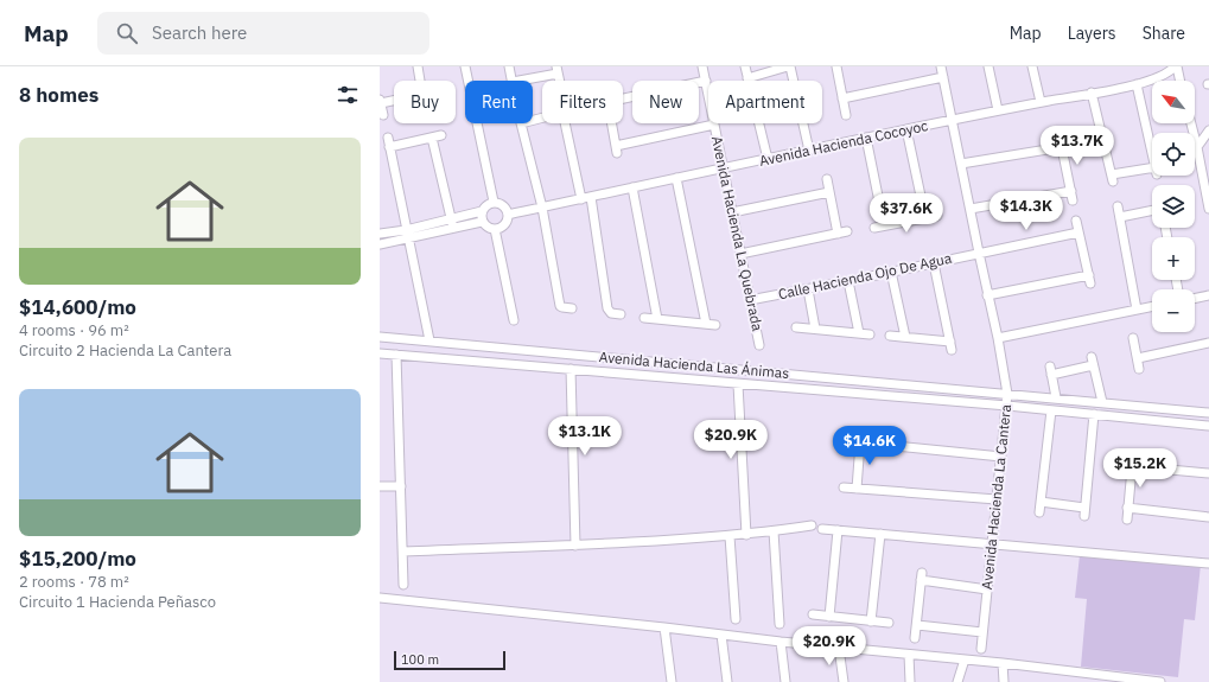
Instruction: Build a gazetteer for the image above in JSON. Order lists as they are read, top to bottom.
{
  "streets": {
    "street": [
      "Avenida Hacienda Cocoyoc",
      "Avenida Hacienda La Quebrada",
      "Calle Hacienda Ojo De Agua",
      "Avenida Hacienda Las Ánimas",
      "Avenida Hacienda La Cantera"
    ]
  },
  "crossings": [
    ["Avenida Hacienda Cocoyoc", "Avenida Hacienda La Quebrada"],
    ["Avenida Hacienda Cocoyoc", "Avenida Hacienda La Cantera"],
    ["Avenida Hacienda La Quebrada", "Calle Hacienda Ojo De Agua"],
    ["Calle Hacienda Ojo De Agua", "Avenida Hacienda La Cantera"],
    ["Avenida Hacienda Las Ánimas", "Avenida Hacienda La Cantera"]
  ],
  "scale_bar": "100 m",
  "north": "top left",
  "page": {
    "header": "Map",
    "search": "Search here",
    "nav": ["Map", "Layers", "Share"],
    "heading": "8 homes",
    "map_buttons": ["+", "−"],
    "chip": [
      "Buy",
      "Rent",
      "Filters",
      "New",
      "Apartment"
    ],
    "list": [
      {
        "name": "$14,600/mo",
        "note": "4 rooms · 96 m² · Circuito 2 Hacienda La Cantera"
      },
      {
        "name": "$15,200/mo",
        "note": "2 rooms · 78 m² · Circuito 1 Hacienda Peñasco"
      }
    ],
    "price": [
      "$13.7K",
      "$14.3K",
      "$37.6K",
      "$13.1K",
      "$20.9K",
      "$14.6K",
      "$15.2K",
      "$20.9K"
    ],
    "scale": "100 m"
  }
}
